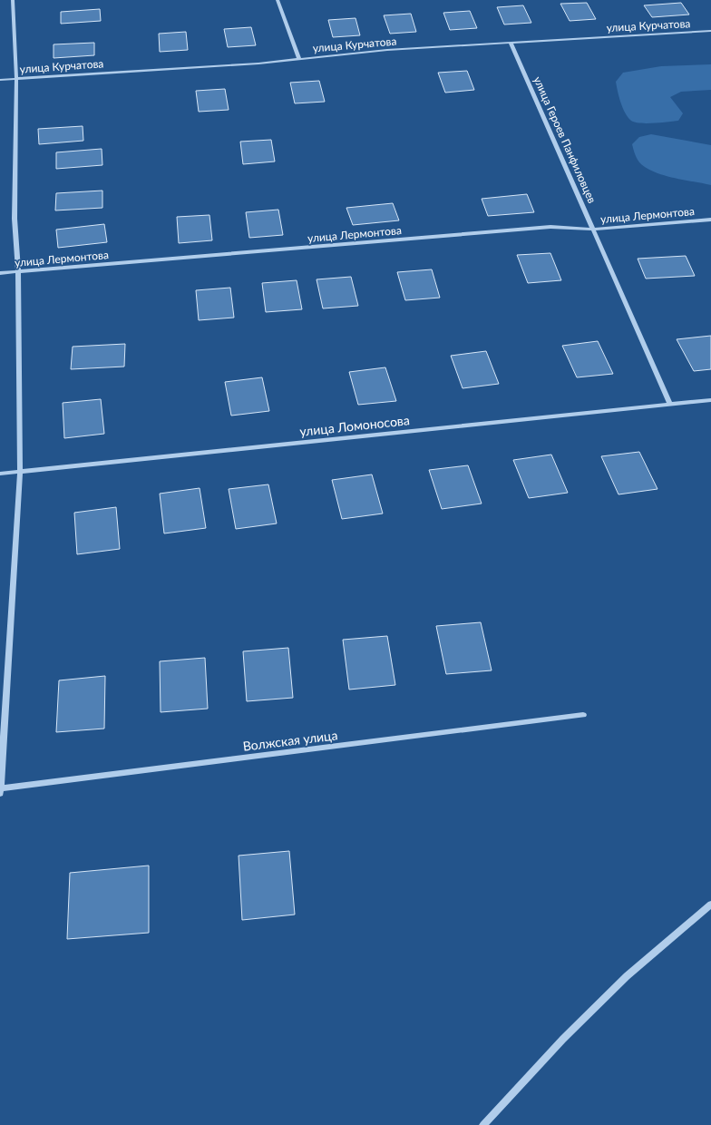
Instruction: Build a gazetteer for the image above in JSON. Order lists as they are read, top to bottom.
{
  "streets": {
    "street": [
      "улица Курчатова",
      "улица Героев Панфиловцев",
      "улица Лермонтова",
      "улица Ломоносова",
      "Волжская улица"
    ]
  },
  "crossings": [
    ["улица Курчатова", "улица Героев Панфиловцев"],
    ["улица Героев Панфиловцев", "улица Лермонтова"],
    ["улица Героев Панфиловцев", "улица Ломоносова"]
  ]
}
